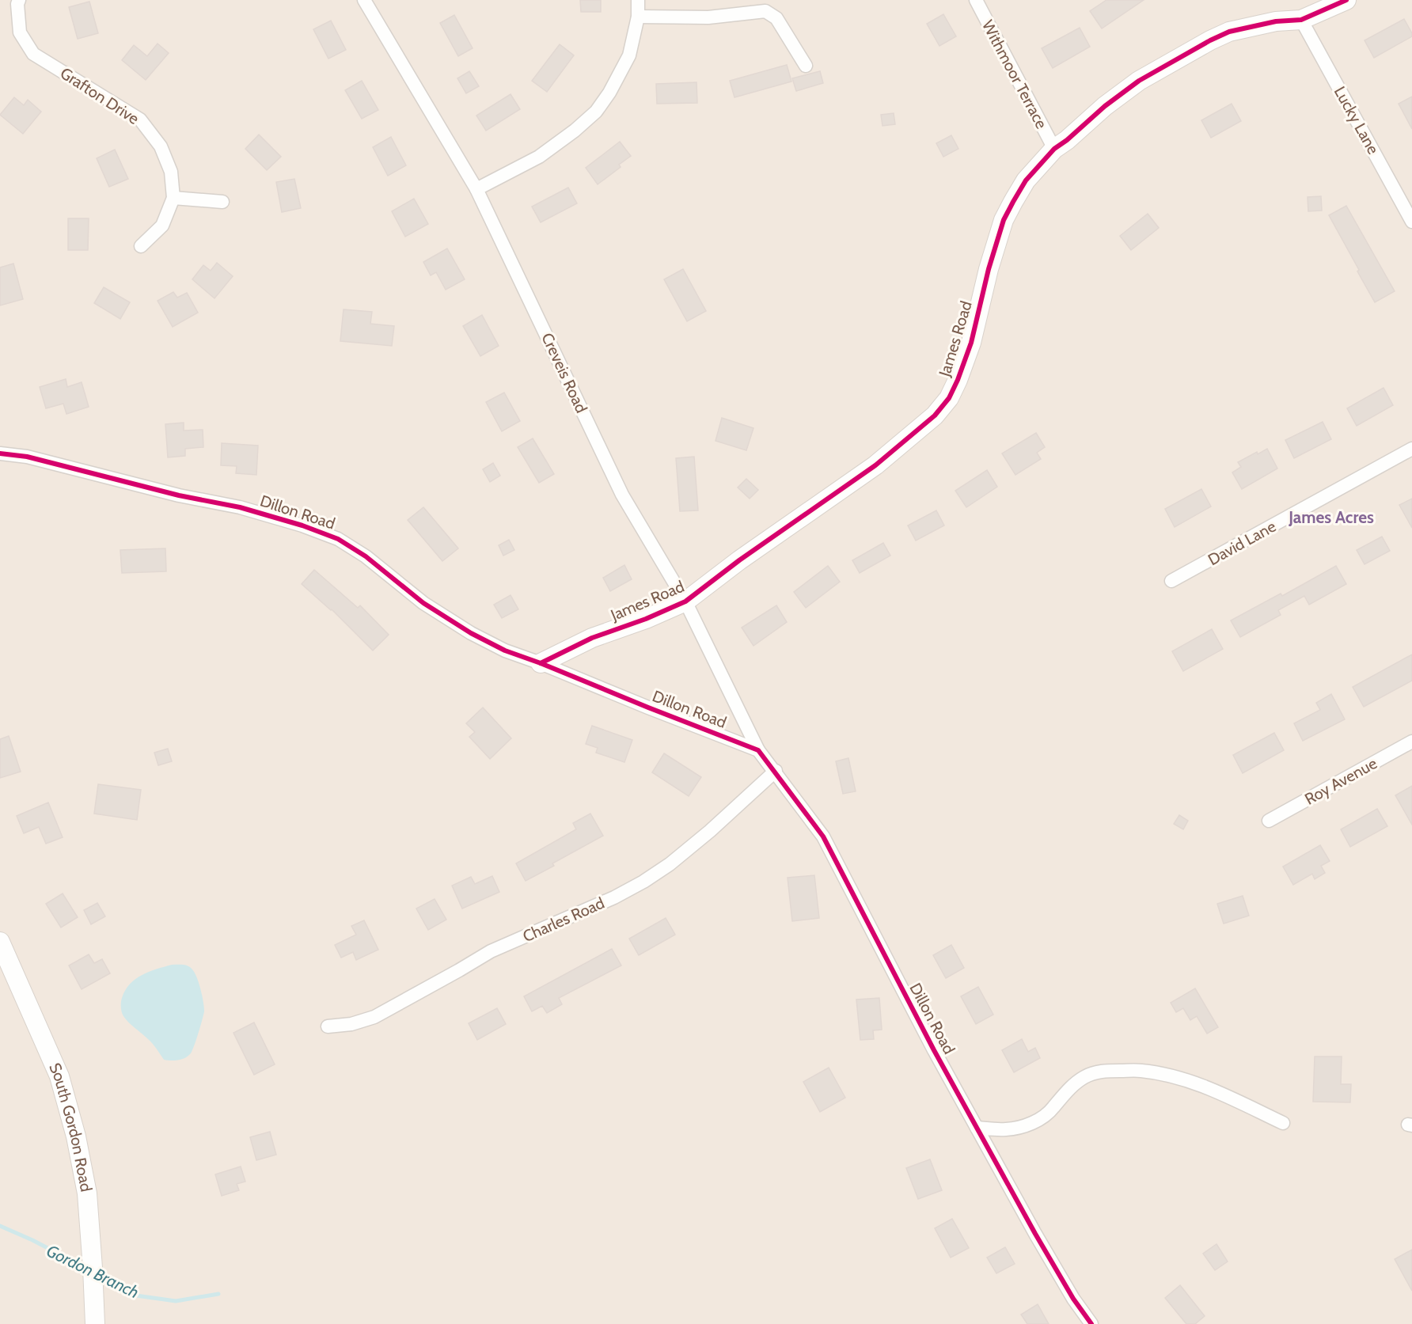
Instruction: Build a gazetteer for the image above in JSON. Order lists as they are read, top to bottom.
{
  "streets": {
    "street": [
      "Withmoor Terrace",
      "Grafton Drive",
      "Lucky Lane",
      "James Road",
      "Creveis Road",
      "Dillon Road",
      "David Lane",
      "Roy Avenue",
      "Charles Road",
      "South Gordon Road"
    ]
  },
  "crossings": [
    ["Withmoor Terrace", "James Road"],
    ["Lucky Lane", "James Road"],
    ["James Road", "Creveis Road"],
    ["James Road", "Dillon Road"],
    ["Creveis Road", "Dillon Road"],
    ["Dillon Road", "Charles Road"]
  ],
  "districts": ["James Acres"],
  "water": ["Gordon Branch"]
}
